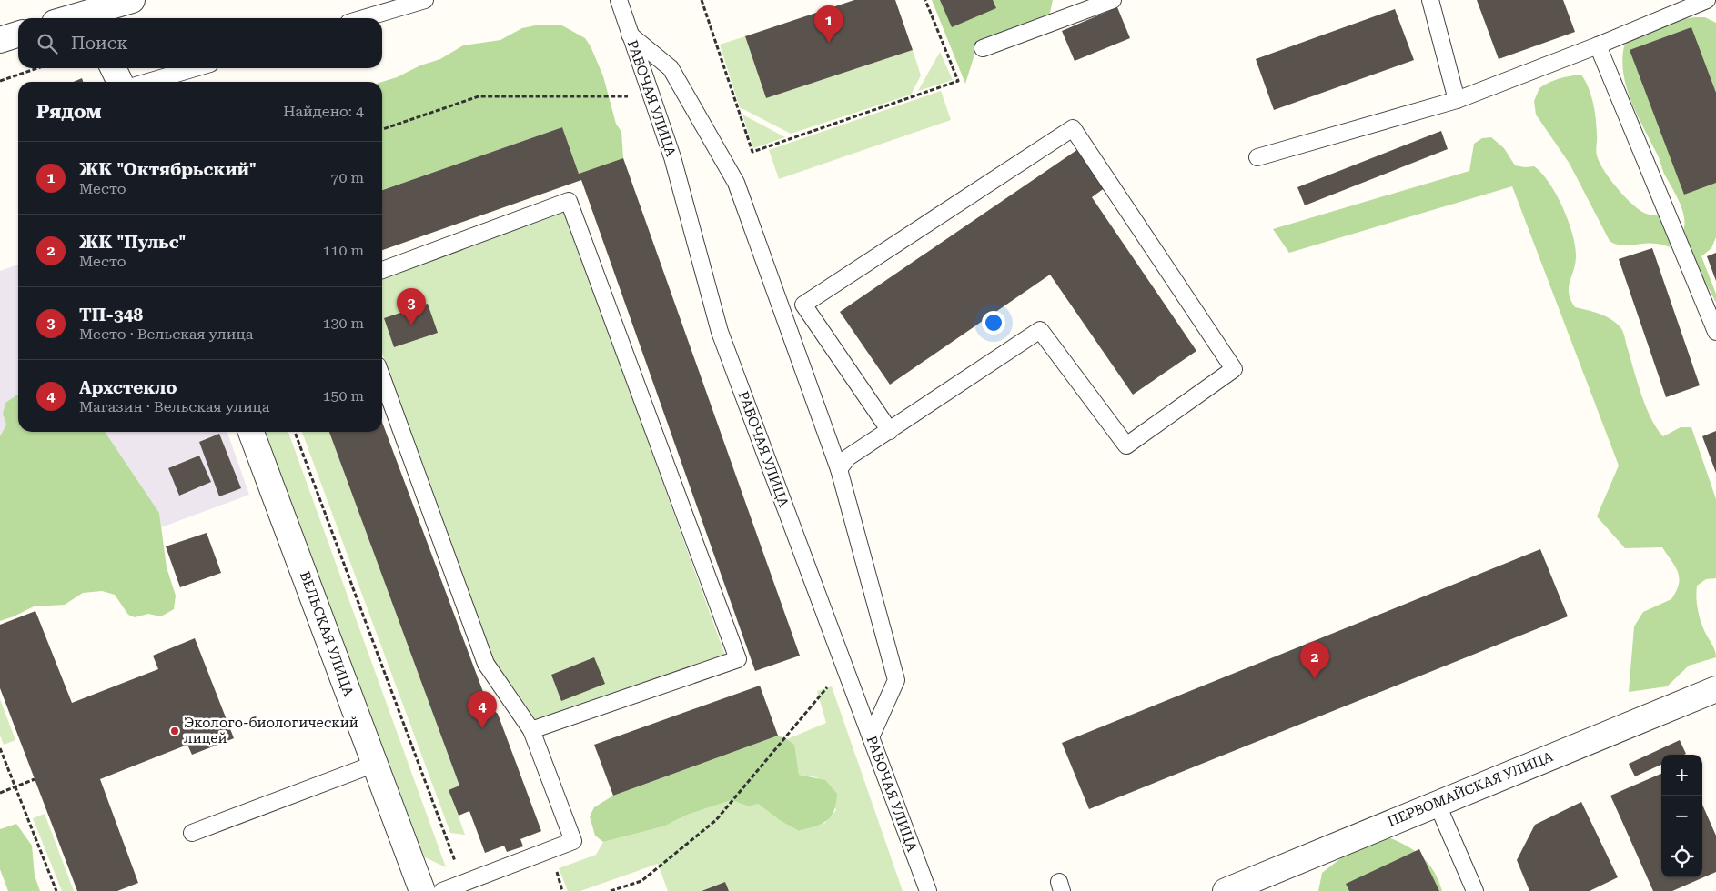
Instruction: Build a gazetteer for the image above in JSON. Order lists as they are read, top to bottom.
{
  "streets": {
    "street": ["ВЕЛЬСКАЯ УЛИЦА", "ПЕРВОМАЙСКАЯ УЛИЦА"],
    "lane": ["РАБОЧАЯ УЛИЦА"]
  },
  "places": ["Эколого-биологический лицей"],
  "page": {
    "pins": [
      "1",
      "3",
      "2",
      "4"
    ],
    "search": "Поиск",
    "heading": ["Рядом", "Найдено: 4"],
    "list": [
      {
        "mark": "1",
        "name": "ЖК \"Октябрьский\"",
        "note": "Место",
        "value": "70 m"
      },
      {
        "mark": "2",
        "name": "ЖК \"Пульс\"",
        "note": "Место",
        "value": "110 m"
      },
      {
        "mark": "3",
        "name": "ТП-348",
        "note": "Место · Вельская улица",
        "value": "130 m"
      },
      {
        "mark": "4",
        "name": "Архстекло",
        "note": "Магазин · Вельская улица",
        "value": "150 m"
      }
    ],
    "map_buttons": ["+", "−"]
  }
}
